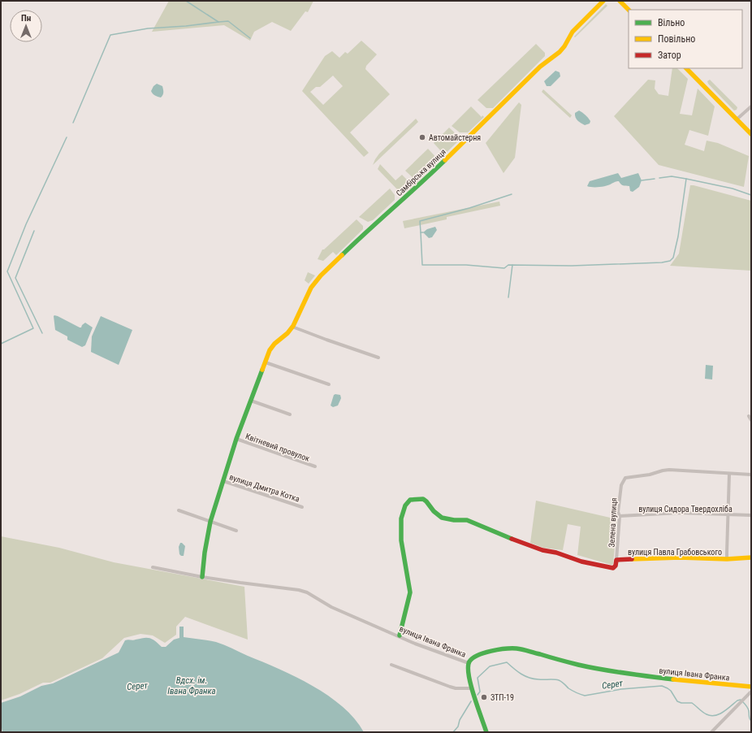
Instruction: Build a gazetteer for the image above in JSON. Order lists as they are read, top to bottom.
{
  "streets": {
    "street": [
      "Самбірська вулиця",
      "Квітневий провулок",
      "вулиця Дмитра Котка",
      "вулиця Сидора Твердохліба",
      "Зелена вулиця",
      "вулиця Павла Грабовського",
      "вулиця Івана Франка"
    ]
  },
  "crossings": [
    ["Самбірська вулиця", "Квітневий провулок"],
    ["Самбірська вулиця", "вулиця Дмитра Котка"],
    ["Самбірська вулиця", "вулиця Івана Франка"],
    ["вулиця Сидора Твердохліба", "Зелена вулиця"],
    ["Зелена вулиця", "вулиця Павла Грабовського"],
    ["вулиця Павла Грабовського", "вулиця Івана Франка"]
  ],
  "water": ["Вдсх. ім. Івана Франка", "Серет"],
  "places": ["Автомайстерня", "ЗТП-19"],
  "legend": ["Вільно", "Повільно", "Затор"],
  "north": "top"
}
